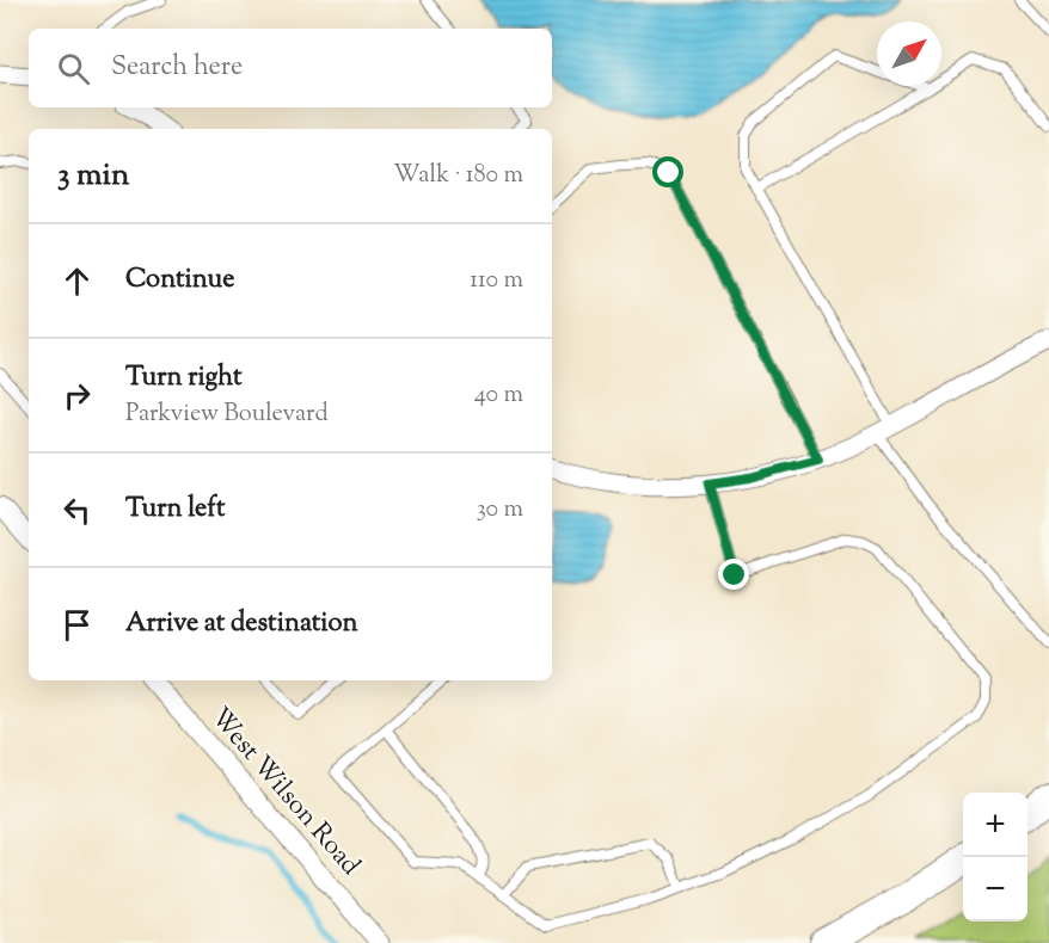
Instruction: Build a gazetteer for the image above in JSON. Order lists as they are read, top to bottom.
{
  "streets": {
    "street": ["West Wilson Road"]
  },
  "north": "top right",
  "page": {
    "search": "Search here",
    "heading": ["3 min", "Walk · 180 m"],
    "list": [
      ["Continue", "110 m"],
      ["Turn right", "Parkview Boulevard", "40 m"],
      ["Turn left", "30 m"],
      "Arrive at destination"
    ],
    "map_buttons": ["+", "−"]
  }
}
